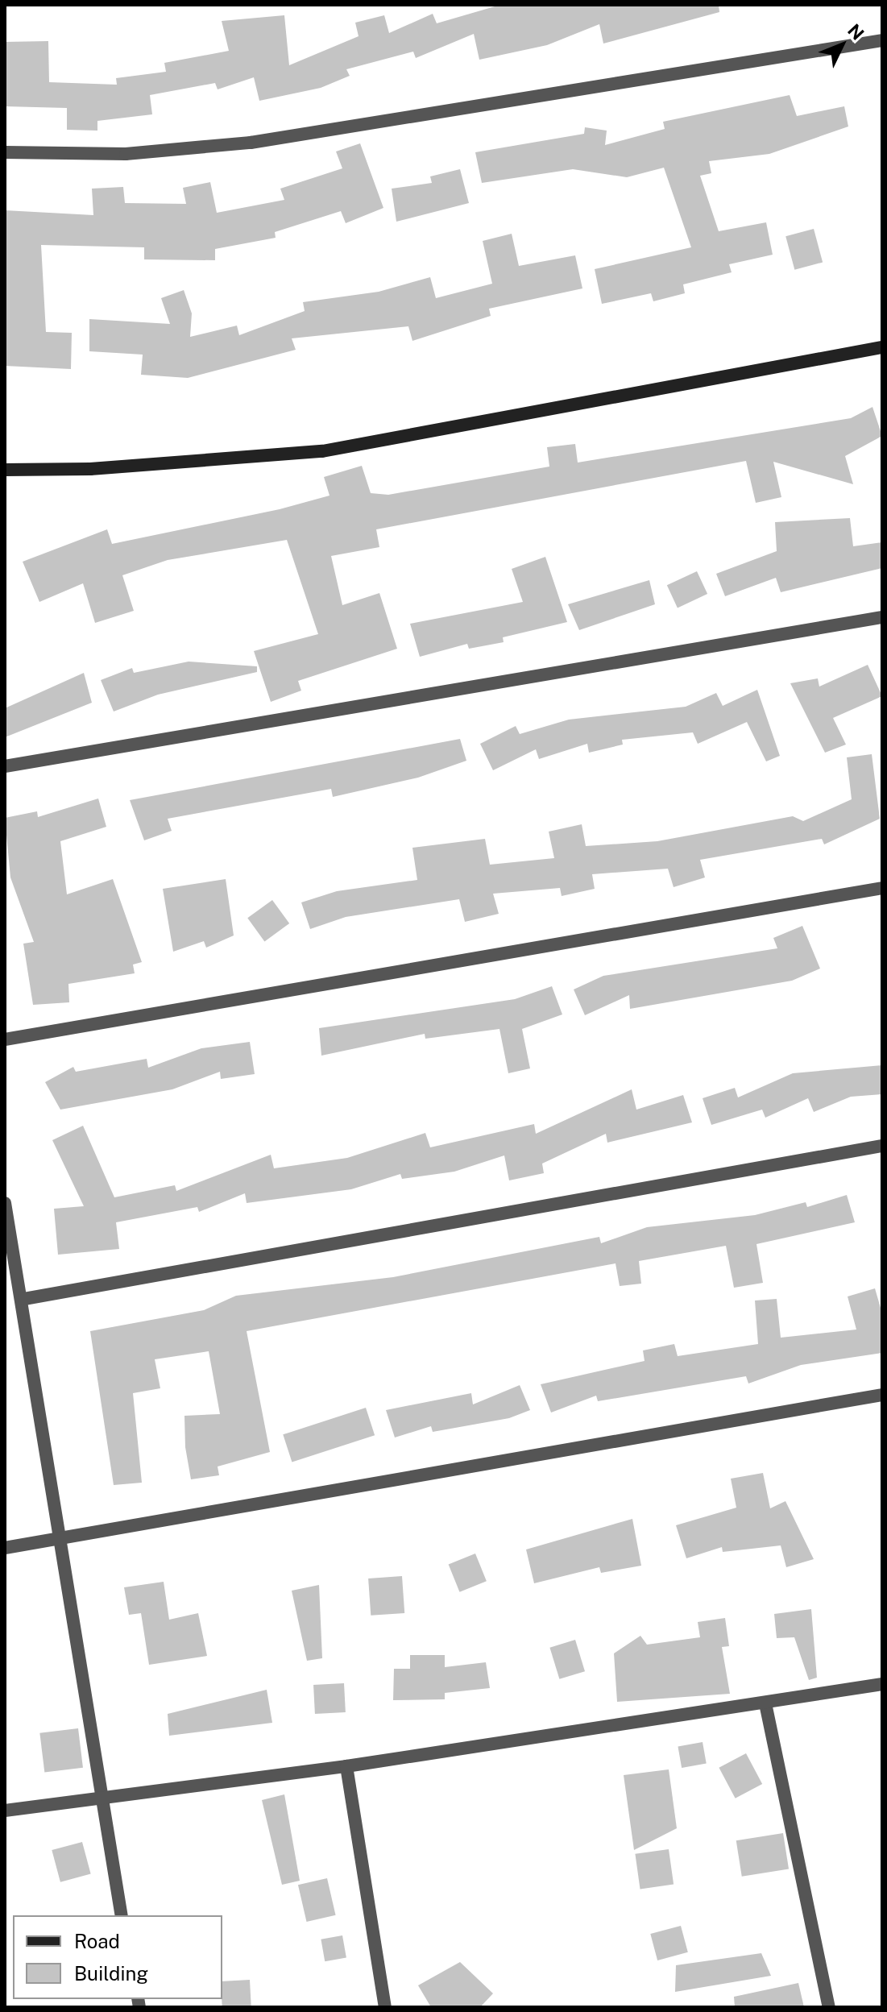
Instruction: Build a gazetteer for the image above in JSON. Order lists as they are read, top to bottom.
{
  "legend": ["Road", "Building"],
  "north": "top right"
}
